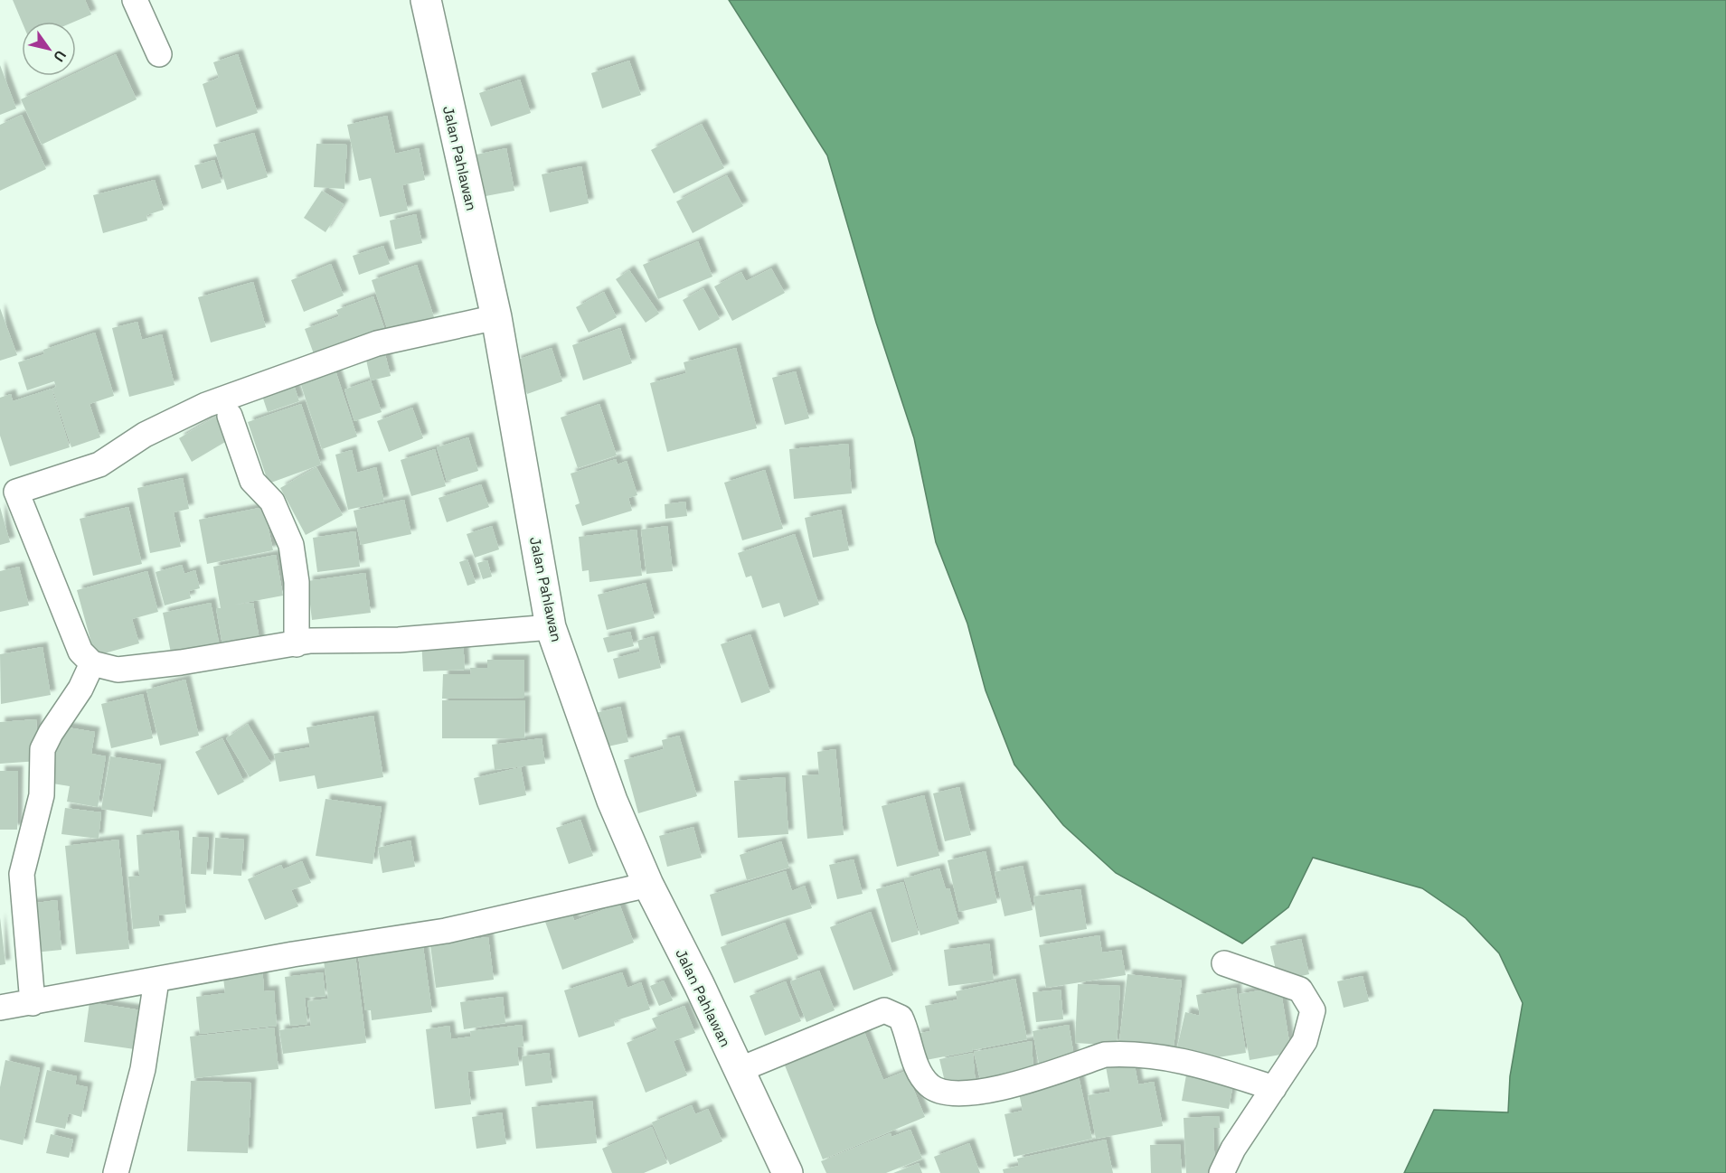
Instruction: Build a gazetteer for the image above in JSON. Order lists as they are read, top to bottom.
{
  "streets": {
    "highway": ["Jalan Pahlawan"]
  },
  "north": "bottom right"
}
